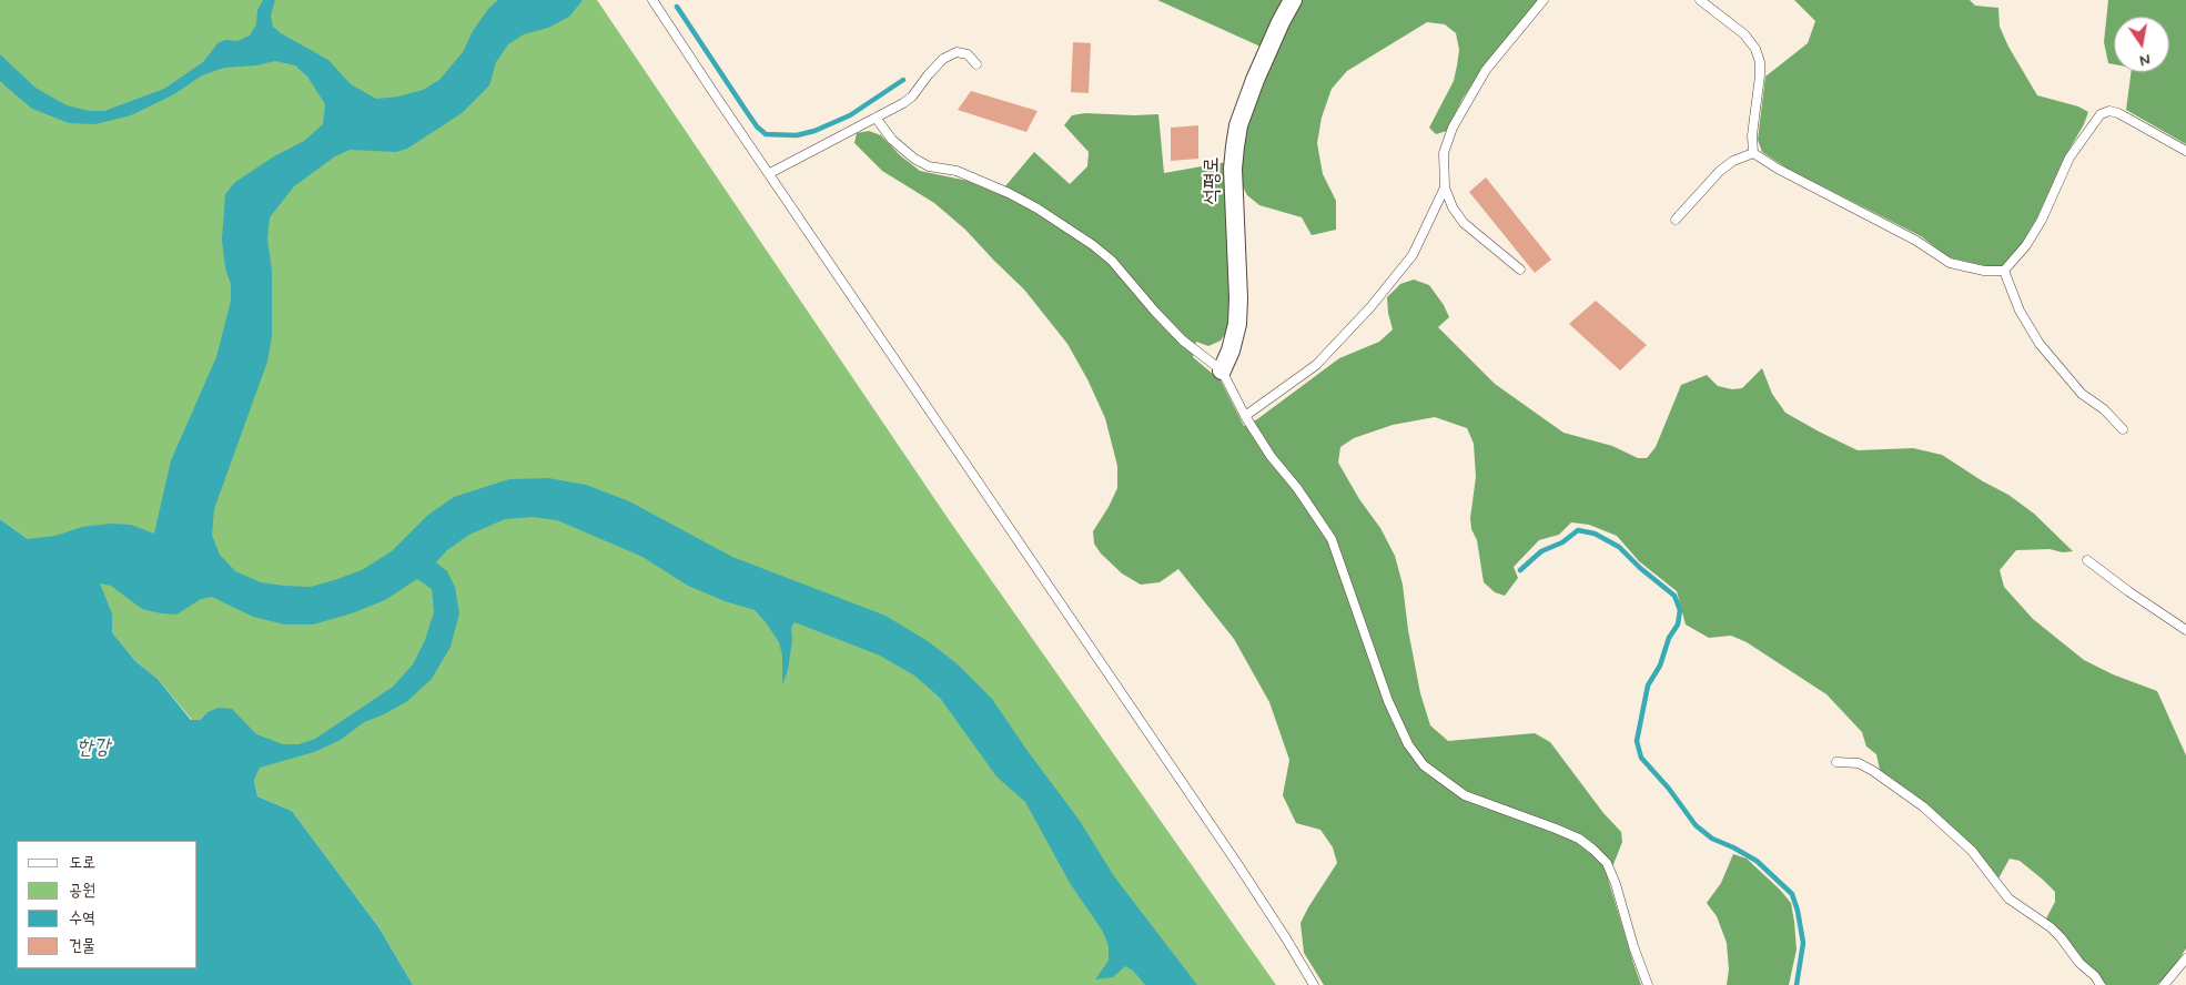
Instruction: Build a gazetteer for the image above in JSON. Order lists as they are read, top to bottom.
{
  "streets": {
    "street": ["석평로"]
  },
  "water": ["한강"],
  "legend": [
    "도로",
    "공원",
    "수역",
    "건물"
  ],
  "north": "bottom"
}
